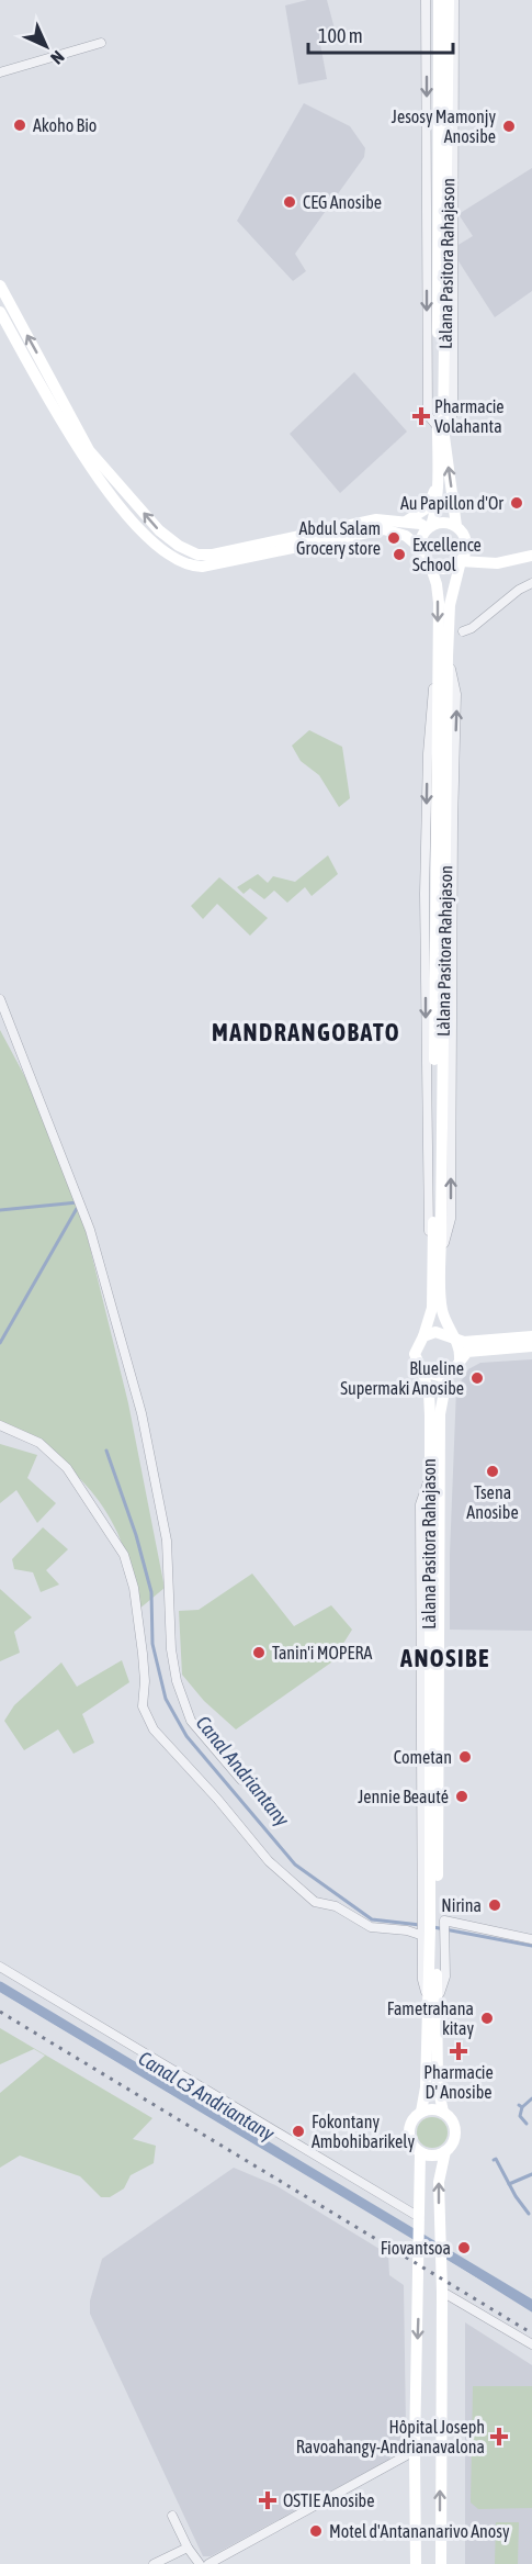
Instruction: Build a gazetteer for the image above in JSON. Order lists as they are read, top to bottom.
{
  "streets": {
    "main road": ["Làlana Pasitora Rahajason"]
  },
  "districts": ["MANDRANGOBATO", "ANOSIBE"],
  "water": ["Canal Andriantany", "Canal c3 Andriantany"],
  "places": {
    "other": [
      "Akoho Bio",
      "Jesosy Mamonjy Anosibe",
      "CEG Anosibe",
      "Au Papillon d'Or",
      "Abdul Salam Grocery store",
      "Excellence School",
      "Blueline Supermaki Anosibe",
      "Tsena Anosibe",
      "Tanin'i MOPERA",
      "Cometan",
      "Jennie Beauté",
      "Nirina",
      "Fametrahana kitay",
      "Fokontany Ambohibarikely",
      "Fiovantsoa",
      "Motel d'Antananarivo Anosy"
    ],
    "health": [
      "Pharmacie Volahanta",
      "Pharmacie D' Anosibe",
      "Hôpital Joseph Ravoahangy-Andrianavalona",
      "OSTIE Anosibe"
    ]
  },
  "scale_bar": "100 m",
  "north": "bottom right"
}
